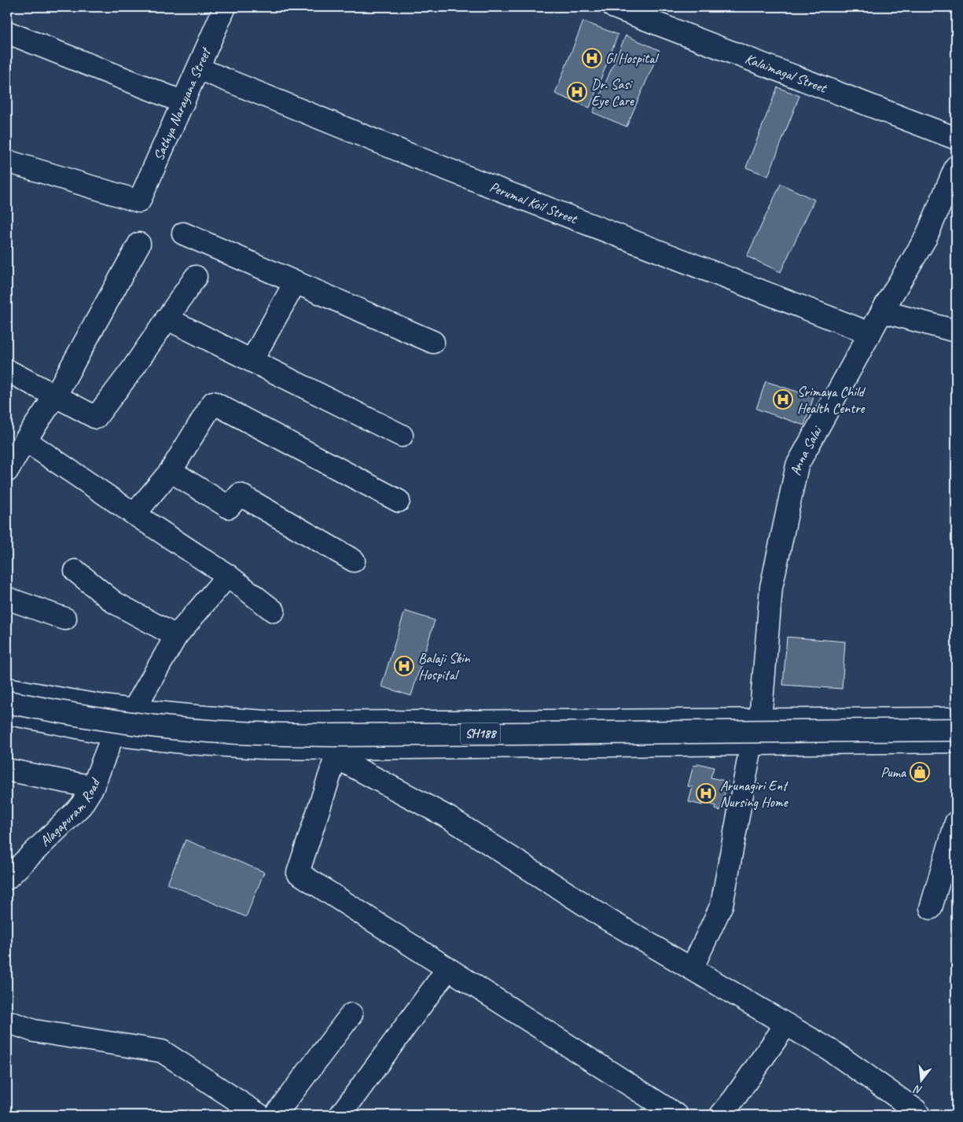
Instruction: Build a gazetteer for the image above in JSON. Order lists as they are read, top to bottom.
{
  "streets": {
    "street": [
      "Kalaimagal Street",
      "Sathya Narayana Street",
      "Perumal Koil Street",
      "Anna Salai",
      "SH188",
      "Alagapuram Road"
    ]
  },
  "crossings": [
    ["Sathya Narayana Street", "Perumal Koil Street"],
    ["Perumal Koil Street", "Anna Salai"]
  ],
  "places": {
    "hospital": [
      "Gl Hospital",
      "Dr. Sasi Eye Care",
      "Srimaya Child Health Centre",
      "Balaji Skin Hospital",
      "Arunagiri Ent Nursing Home"
    ],
    "shop": ["Puma"]
  },
  "north": "bottom"
}
